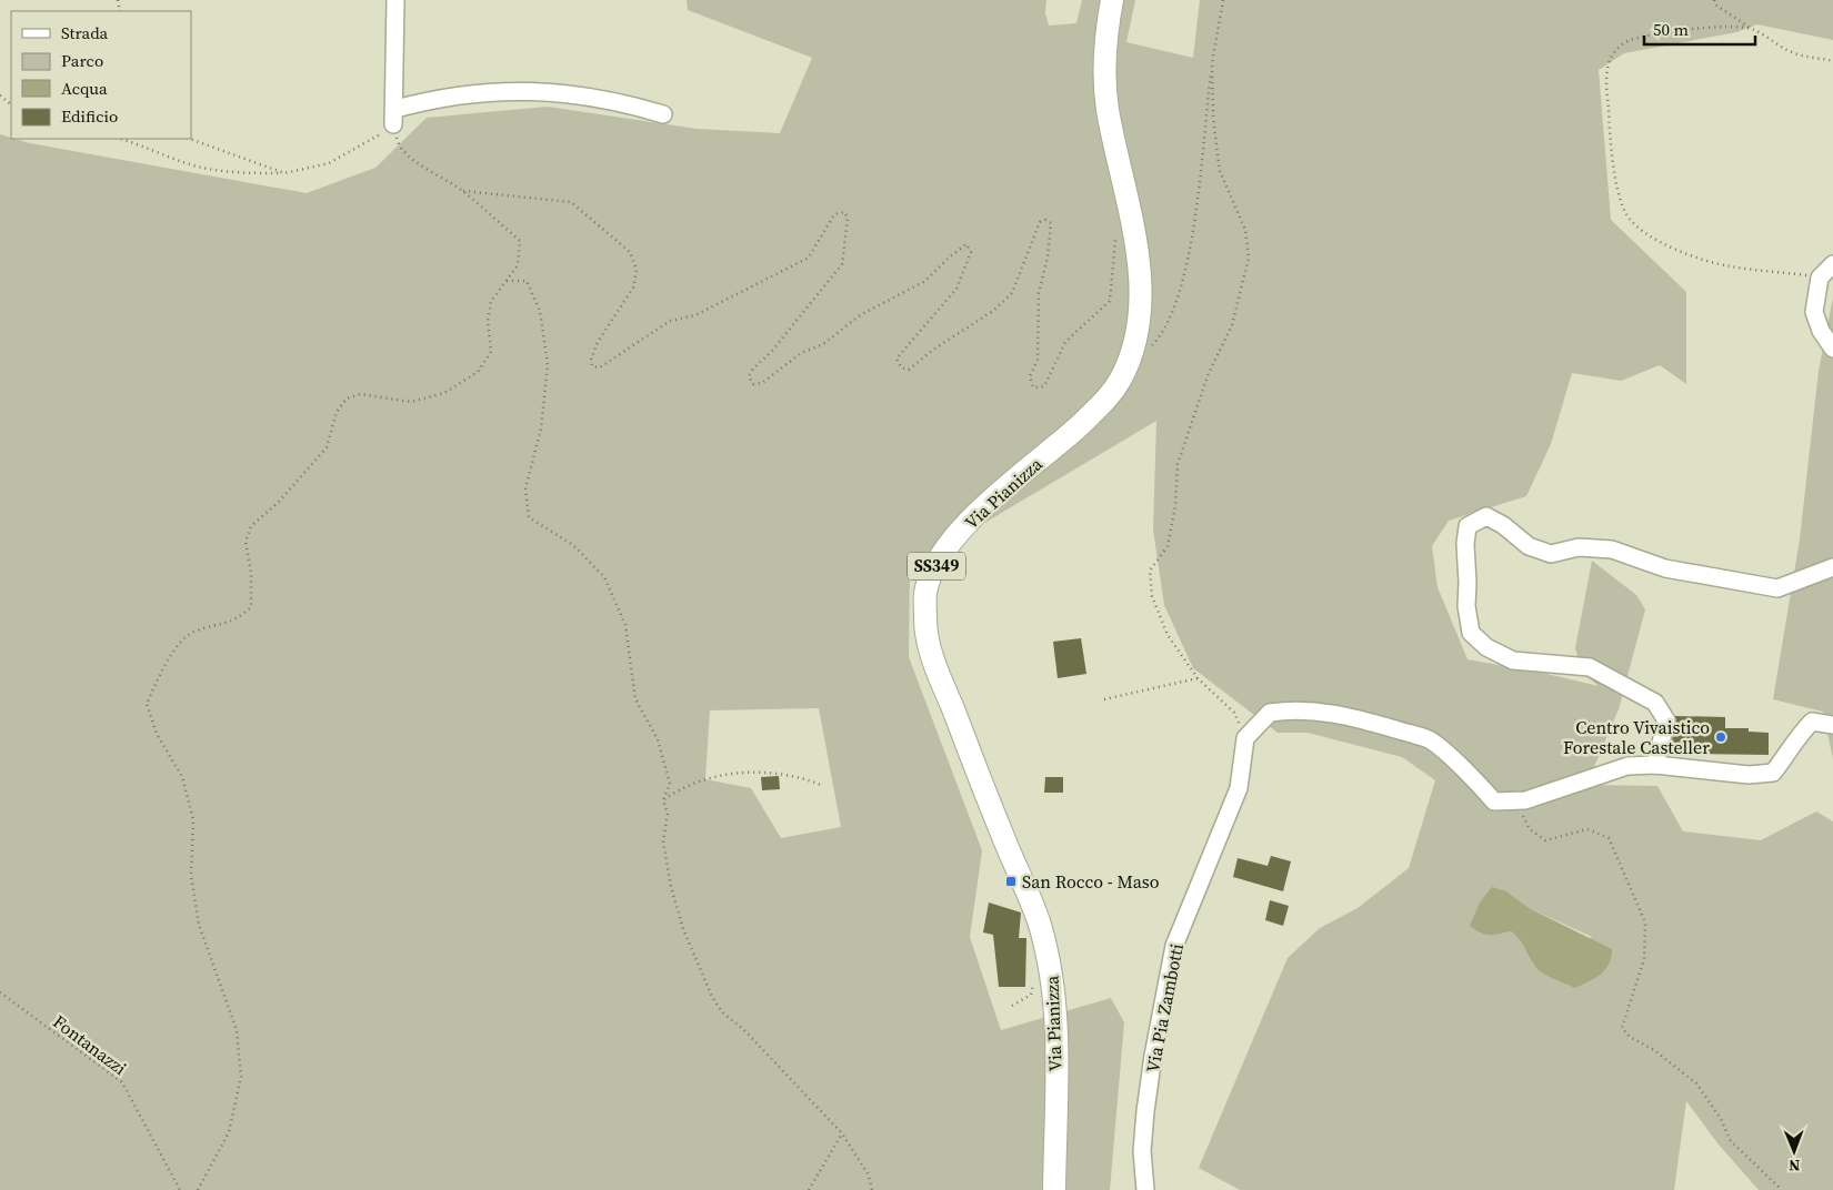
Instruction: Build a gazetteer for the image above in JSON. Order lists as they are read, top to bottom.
{
  "streets": {
    "main road": ["Via Pianizza", "SS349"],
    "street": ["Via Pia Zambotti"],
    "path": ["Fontanazzi"]
  },
  "places": {
    "other": ["Centro Vivaistico Forestale Casteller"],
    "transit": ["San Rocco - Maso"]
  },
  "legend": [
    "Strada",
    "Parco",
    "Acqua",
    "Edificio"
  ],
  "scale_bar": "50 m",
  "north": "bottom"
}
